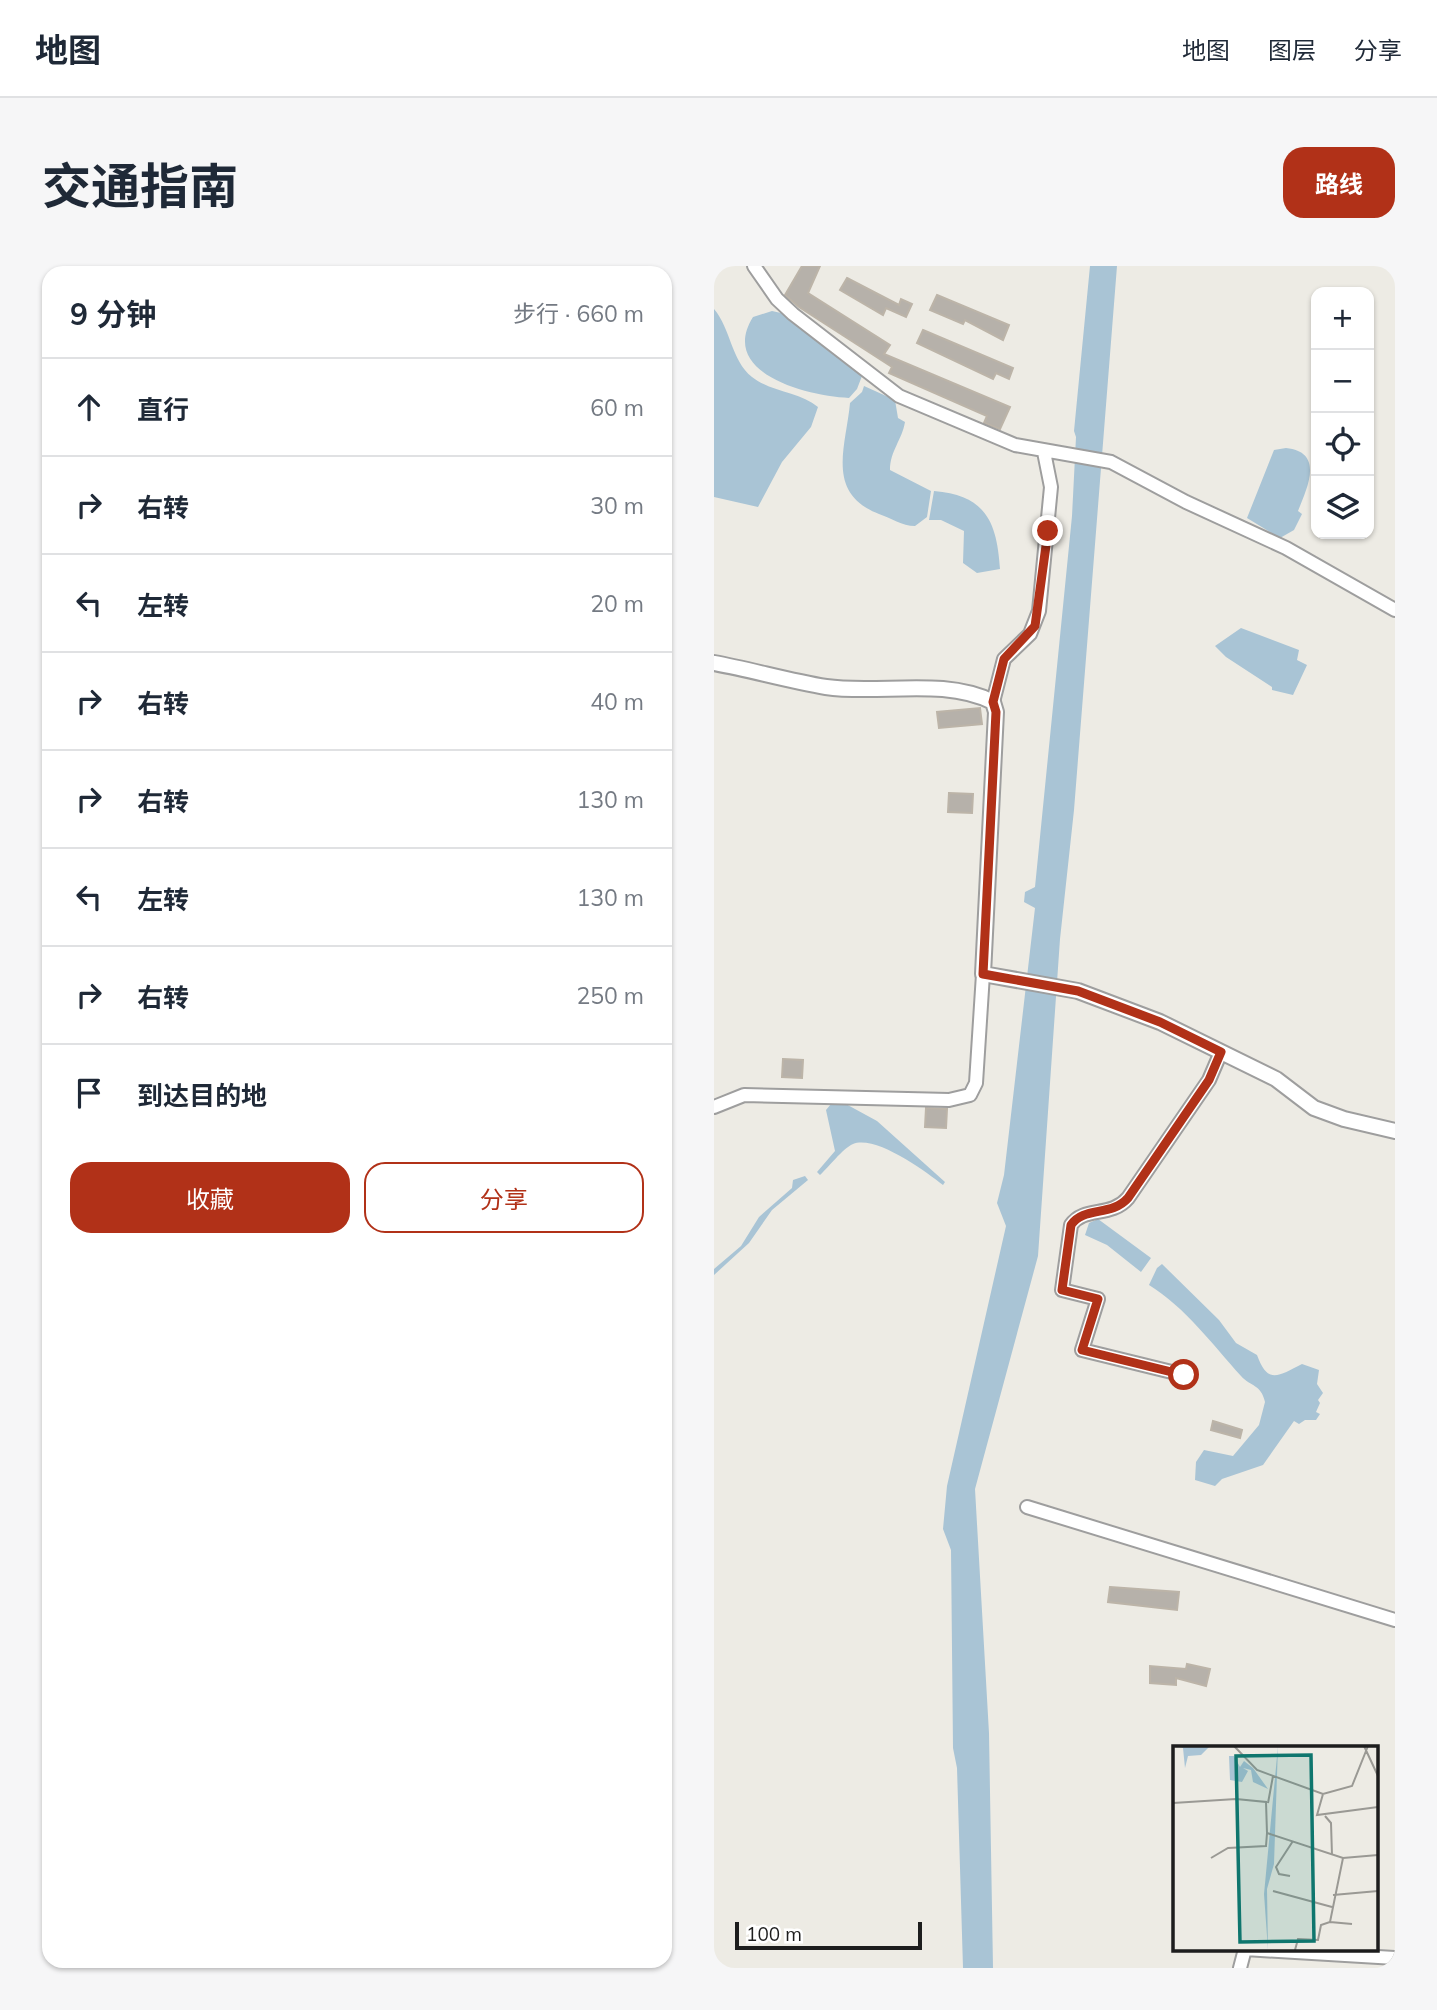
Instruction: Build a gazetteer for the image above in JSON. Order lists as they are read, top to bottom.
{
  "scale_bar": "100 m",
  "page": {
    "header": "地图",
    "nav": ["地图", "图层", "分享"],
    "title": "交通指南",
    "buttons": [
      "路线",
      ["收藏", "分享"]
    ],
    "heading": ["9 分钟", "步行 · 660 m"],
    "map_buttons": ["+", "−"],
    "list": [
      ["直行", "60 m"],
      ["右转", "30 m"],
      ["左转", "20 m"],
      ["右转", "40 m"],
      ["右转", "130 m"],
      ["左转", "130 m"],
      ["右转", "250 m"],
      "到达目的地"
    ],
    "scale": "100 m"
  }
}
